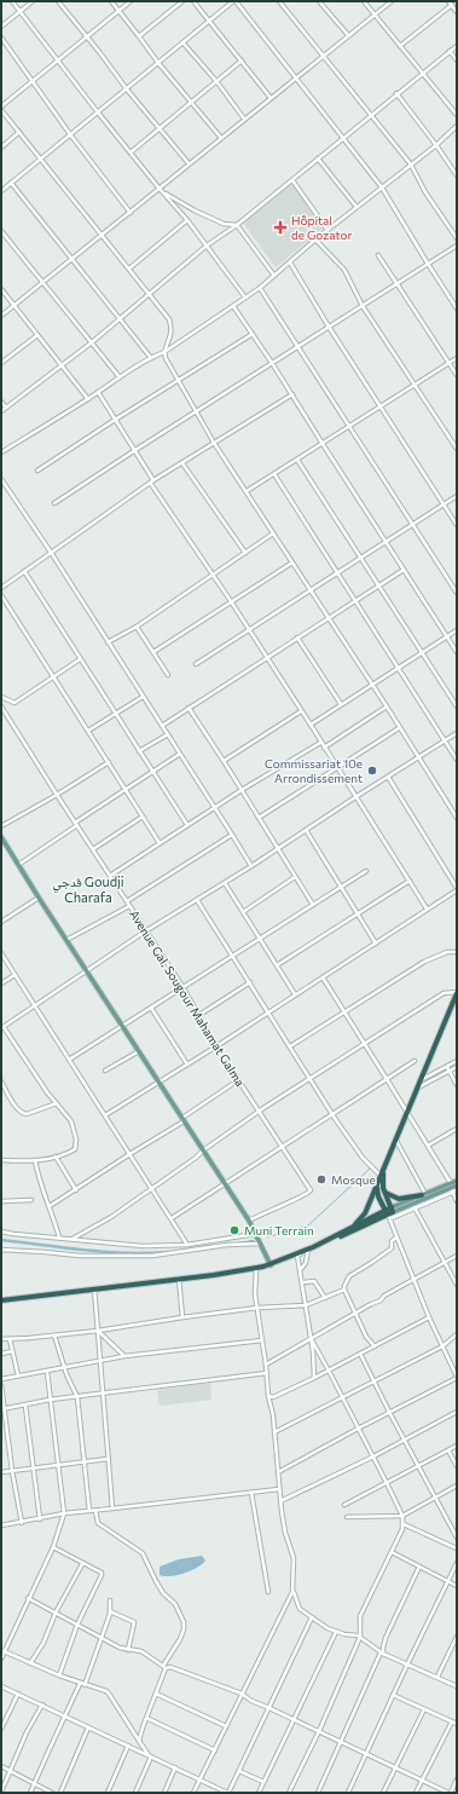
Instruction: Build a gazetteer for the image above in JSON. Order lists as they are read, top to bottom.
{
  "streets": {
    "street": ["Avenue Gal. Sougour Mahamat Galma"]
  },
  "districts": ["قدجي Goudji Charafa"],
  "places": {
    "health": ["Hôpital de Gozator"],
    "other": ["Commissariat 10e Arrondissement", "Mosque", "Muni Terrain"]
  }
}
